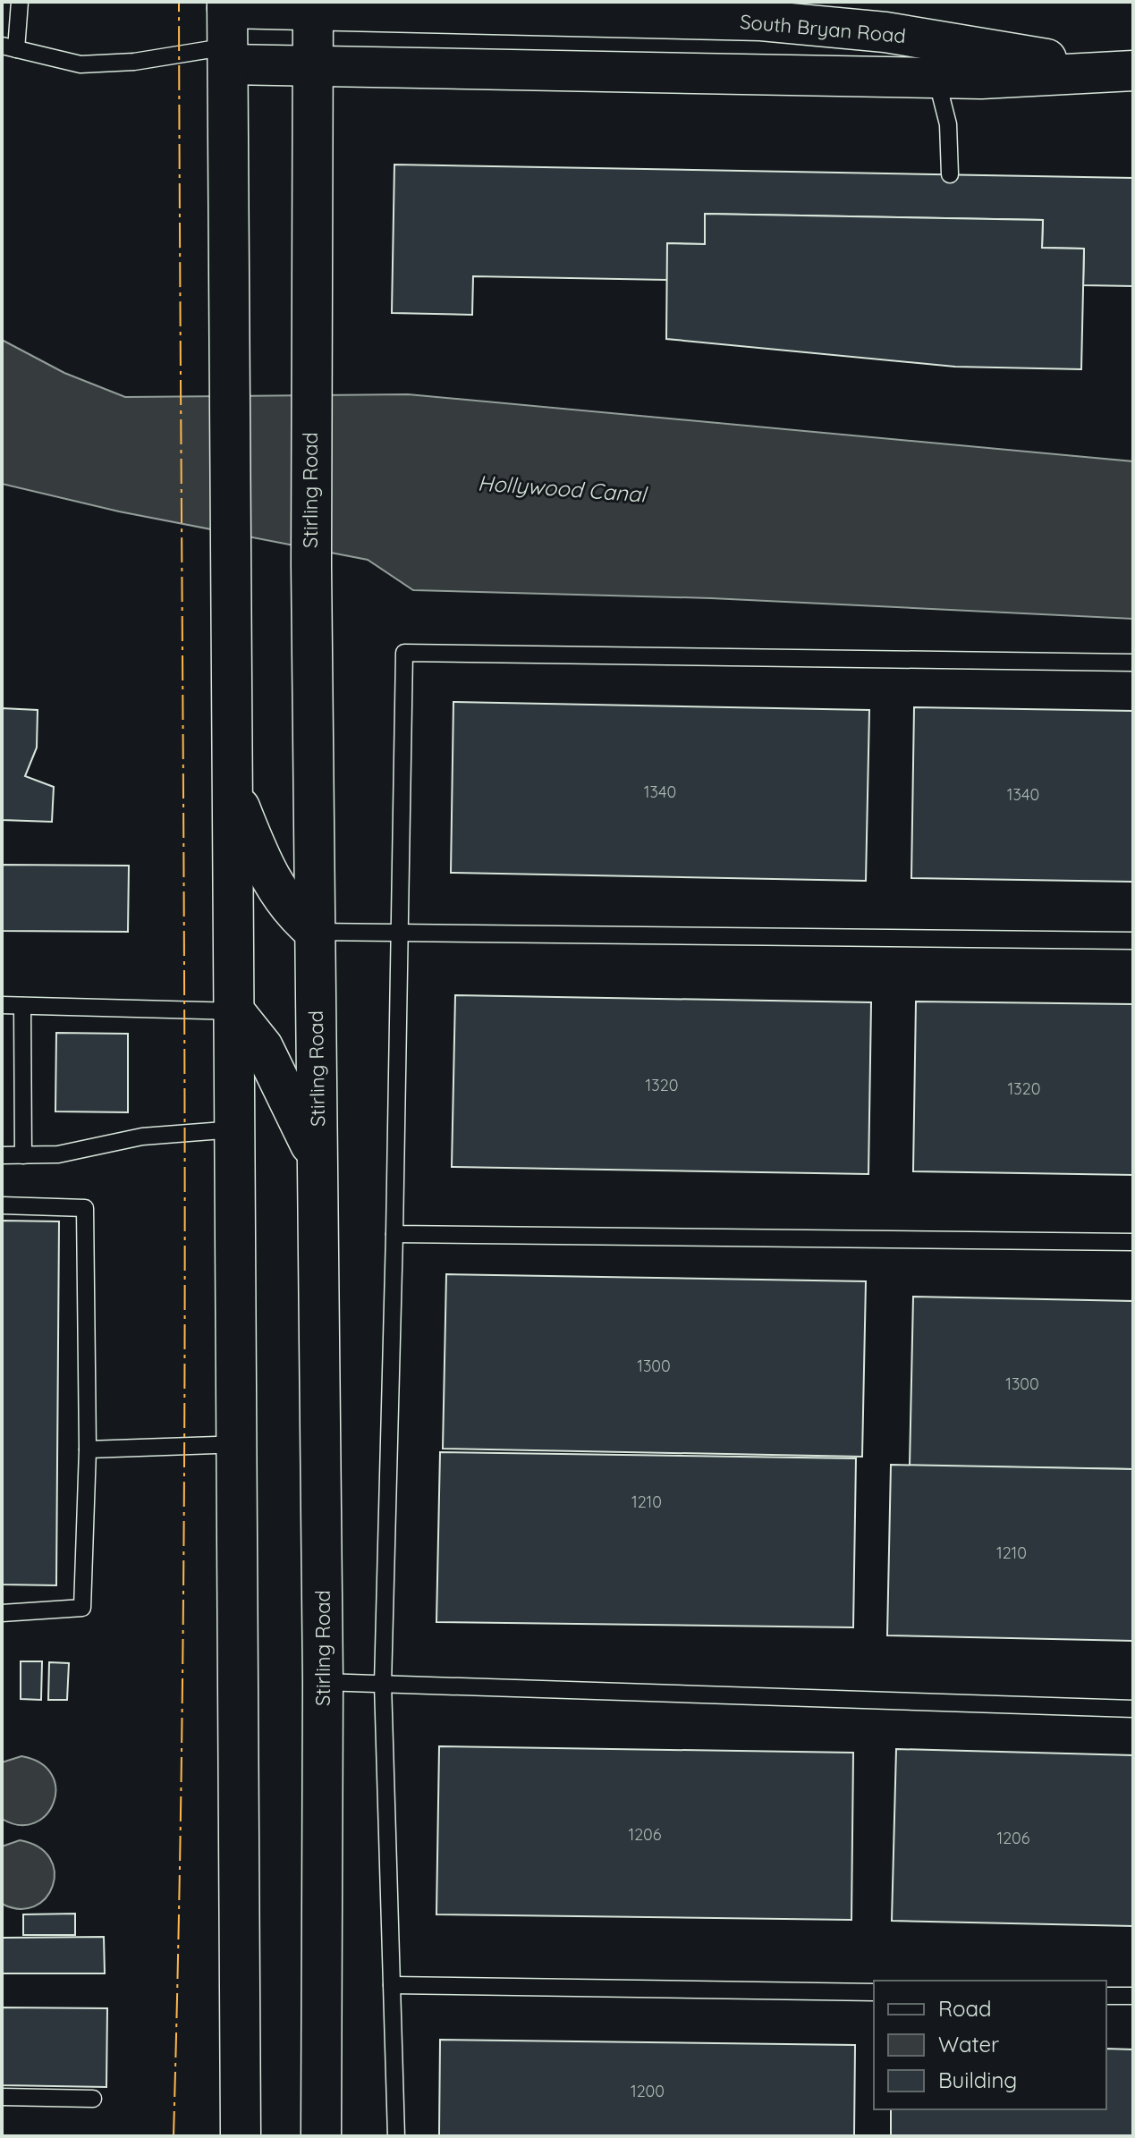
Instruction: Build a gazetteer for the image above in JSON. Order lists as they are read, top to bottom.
{
  "streets": {
    "main road": ["South Bryan Road", "Stirling Road"]
  },
  "crossings": [
    ["South Bryan Road", "Stirling Road"]
  ],
  "water": ["Hollywood Canal"],
  "house_numbers": [
    "1340",
    "1340",
    "1320",
    "1320",
    "1300",
    "1300",
    "1210",
    "1210",
    "1206",
    "1206",
    "1200"
  ],
  "legend": ["Road", "Water", "Building"]
}
